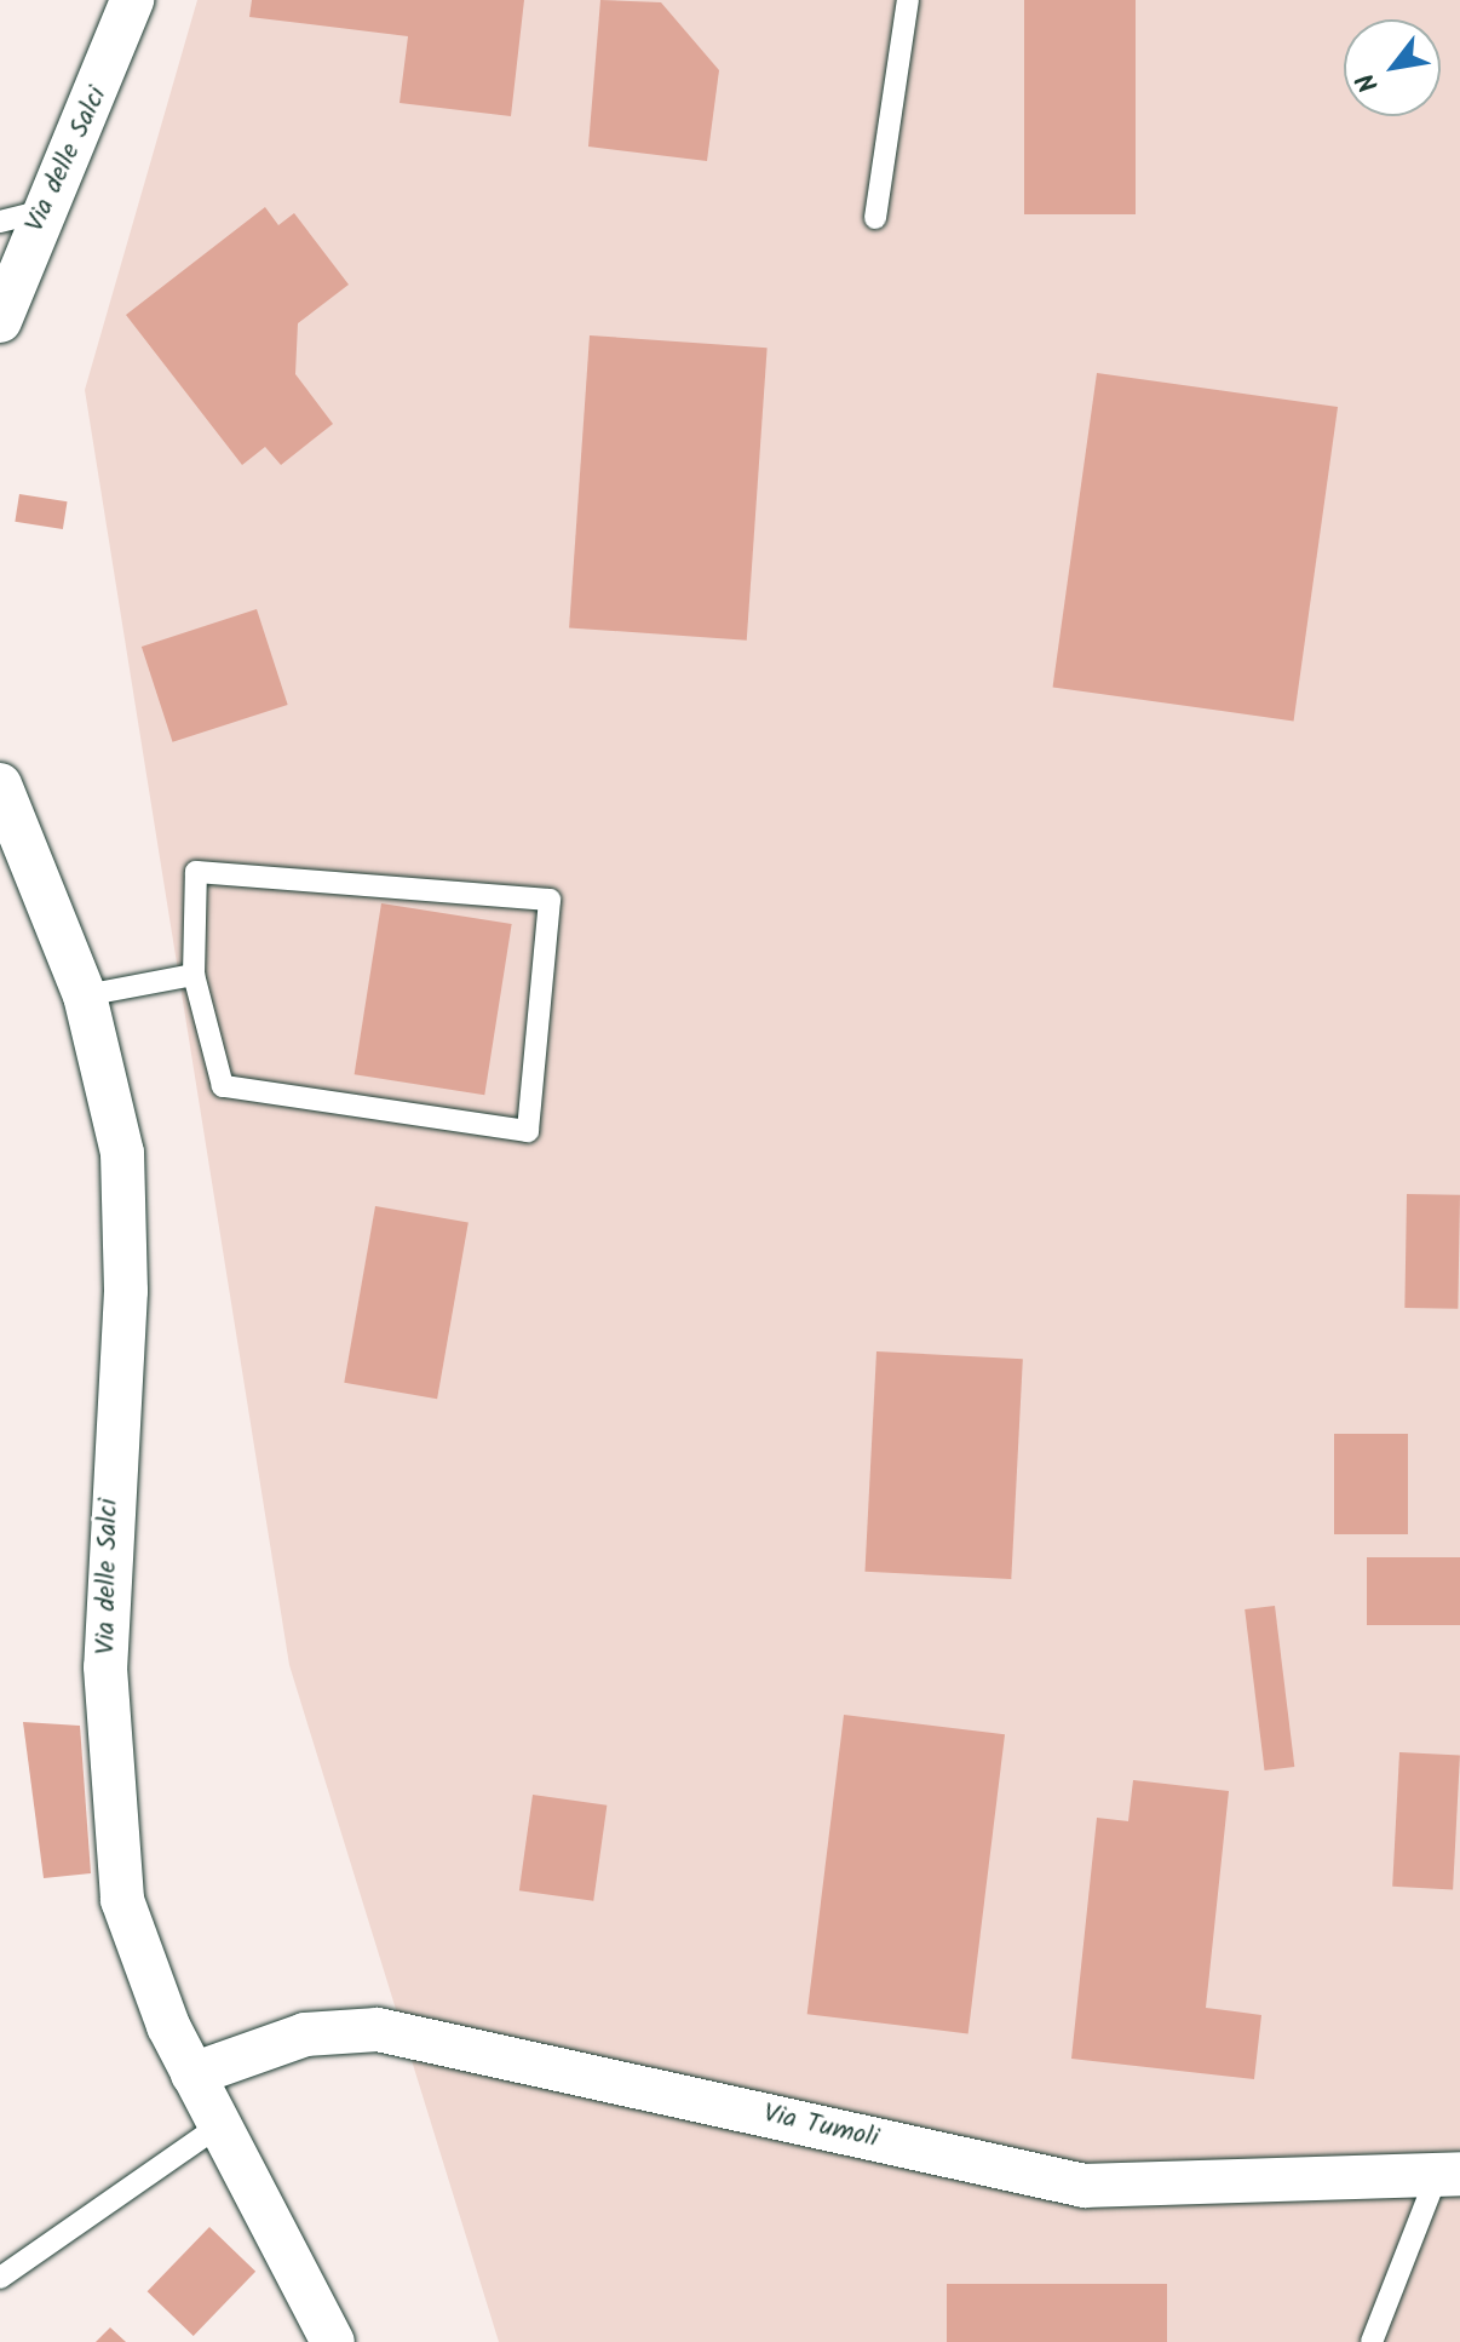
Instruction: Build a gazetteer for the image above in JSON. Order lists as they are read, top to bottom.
{
  "streets": {
    "street": ["Via delle Salci", "Via Tumoli"]
  },
  "crossings": [
    ["Via delle Salci", "Via Tumoli"]
  ],
  "north": "bottom left"
}
